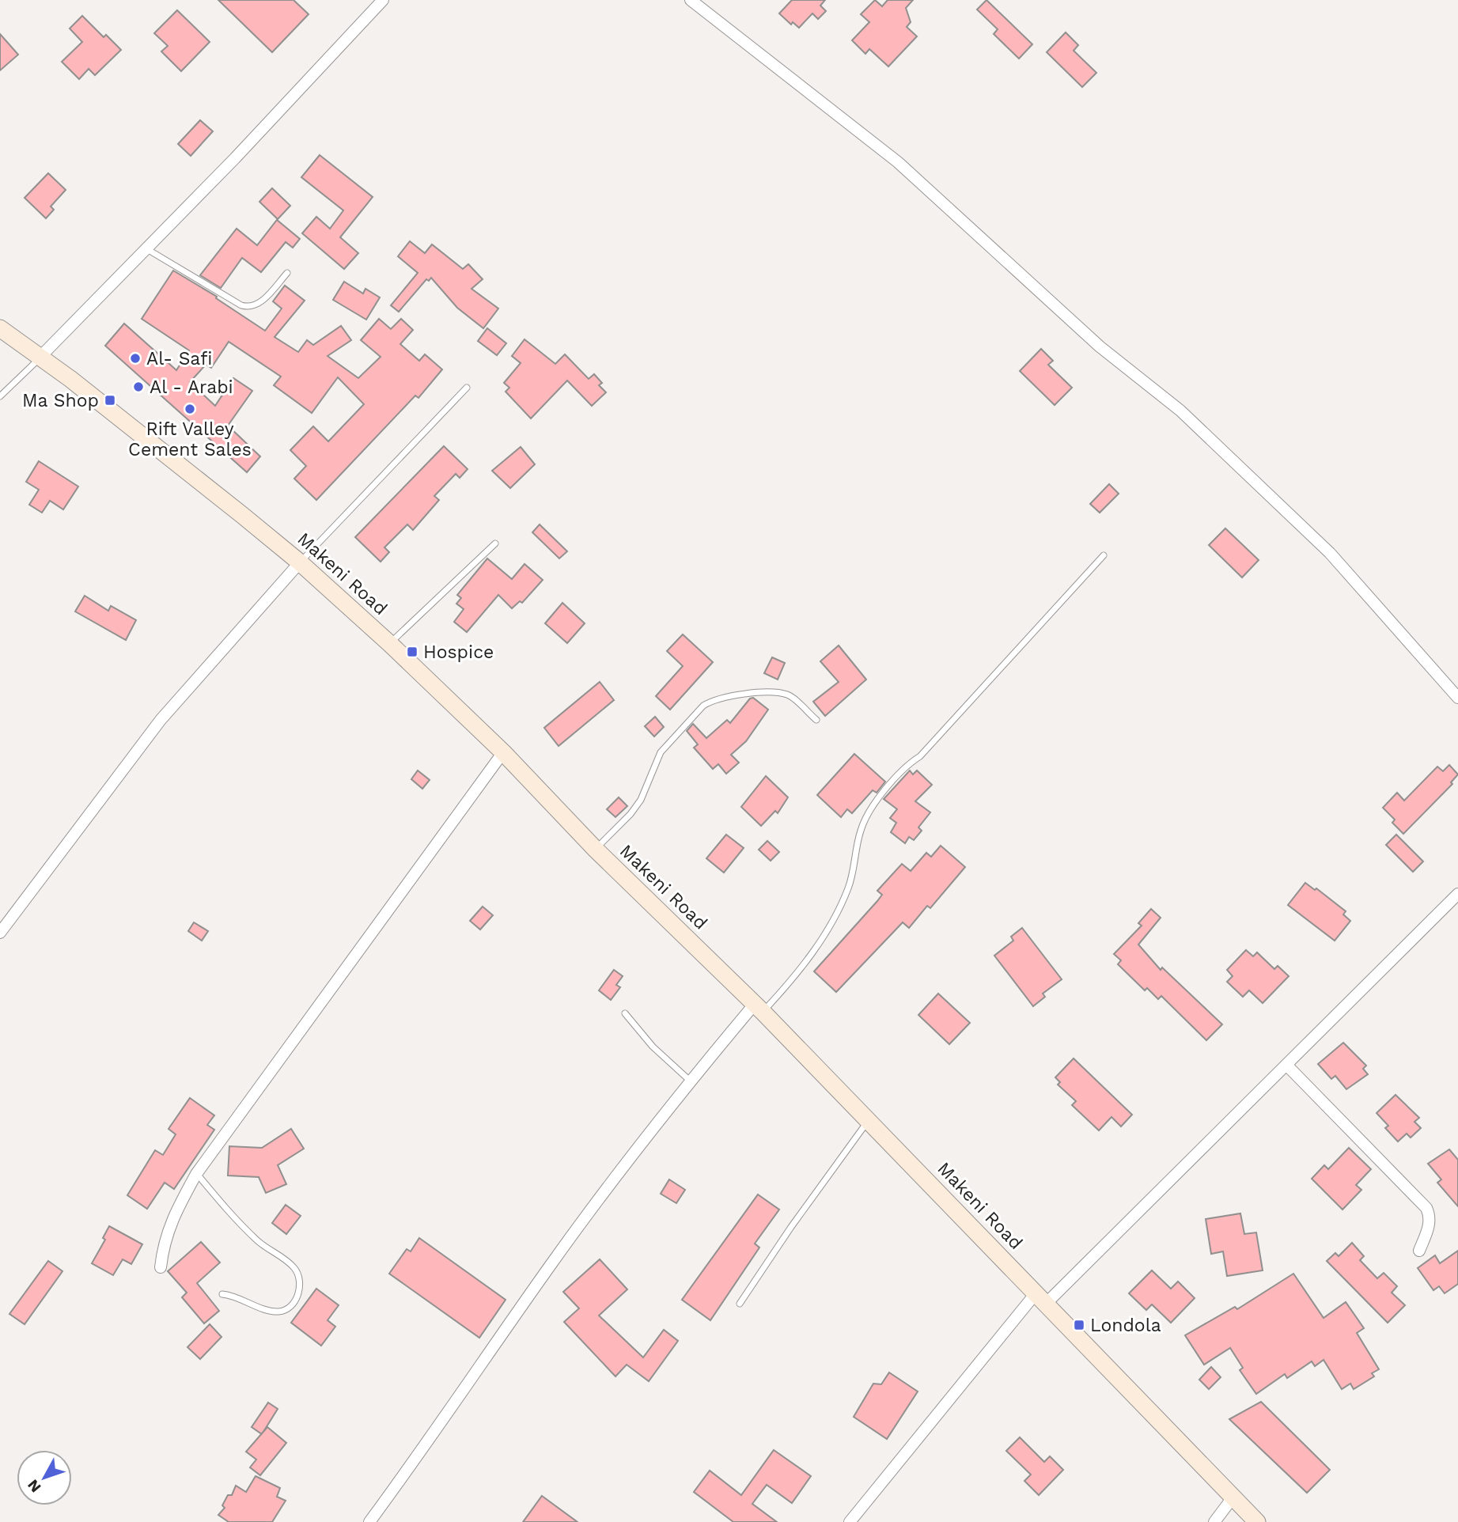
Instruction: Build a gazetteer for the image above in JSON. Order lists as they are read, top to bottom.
{
  "streets": {
    "main road": ["Makeni Road"]
  },
  "places": {
    "other": ["Al- Safi", "Al - Arabi", "Rift Valley Cement Sales"],
    "transit": ["Ma Shop", "Hospice", "Londola"]
  },
  "north": "bottom left"
}
